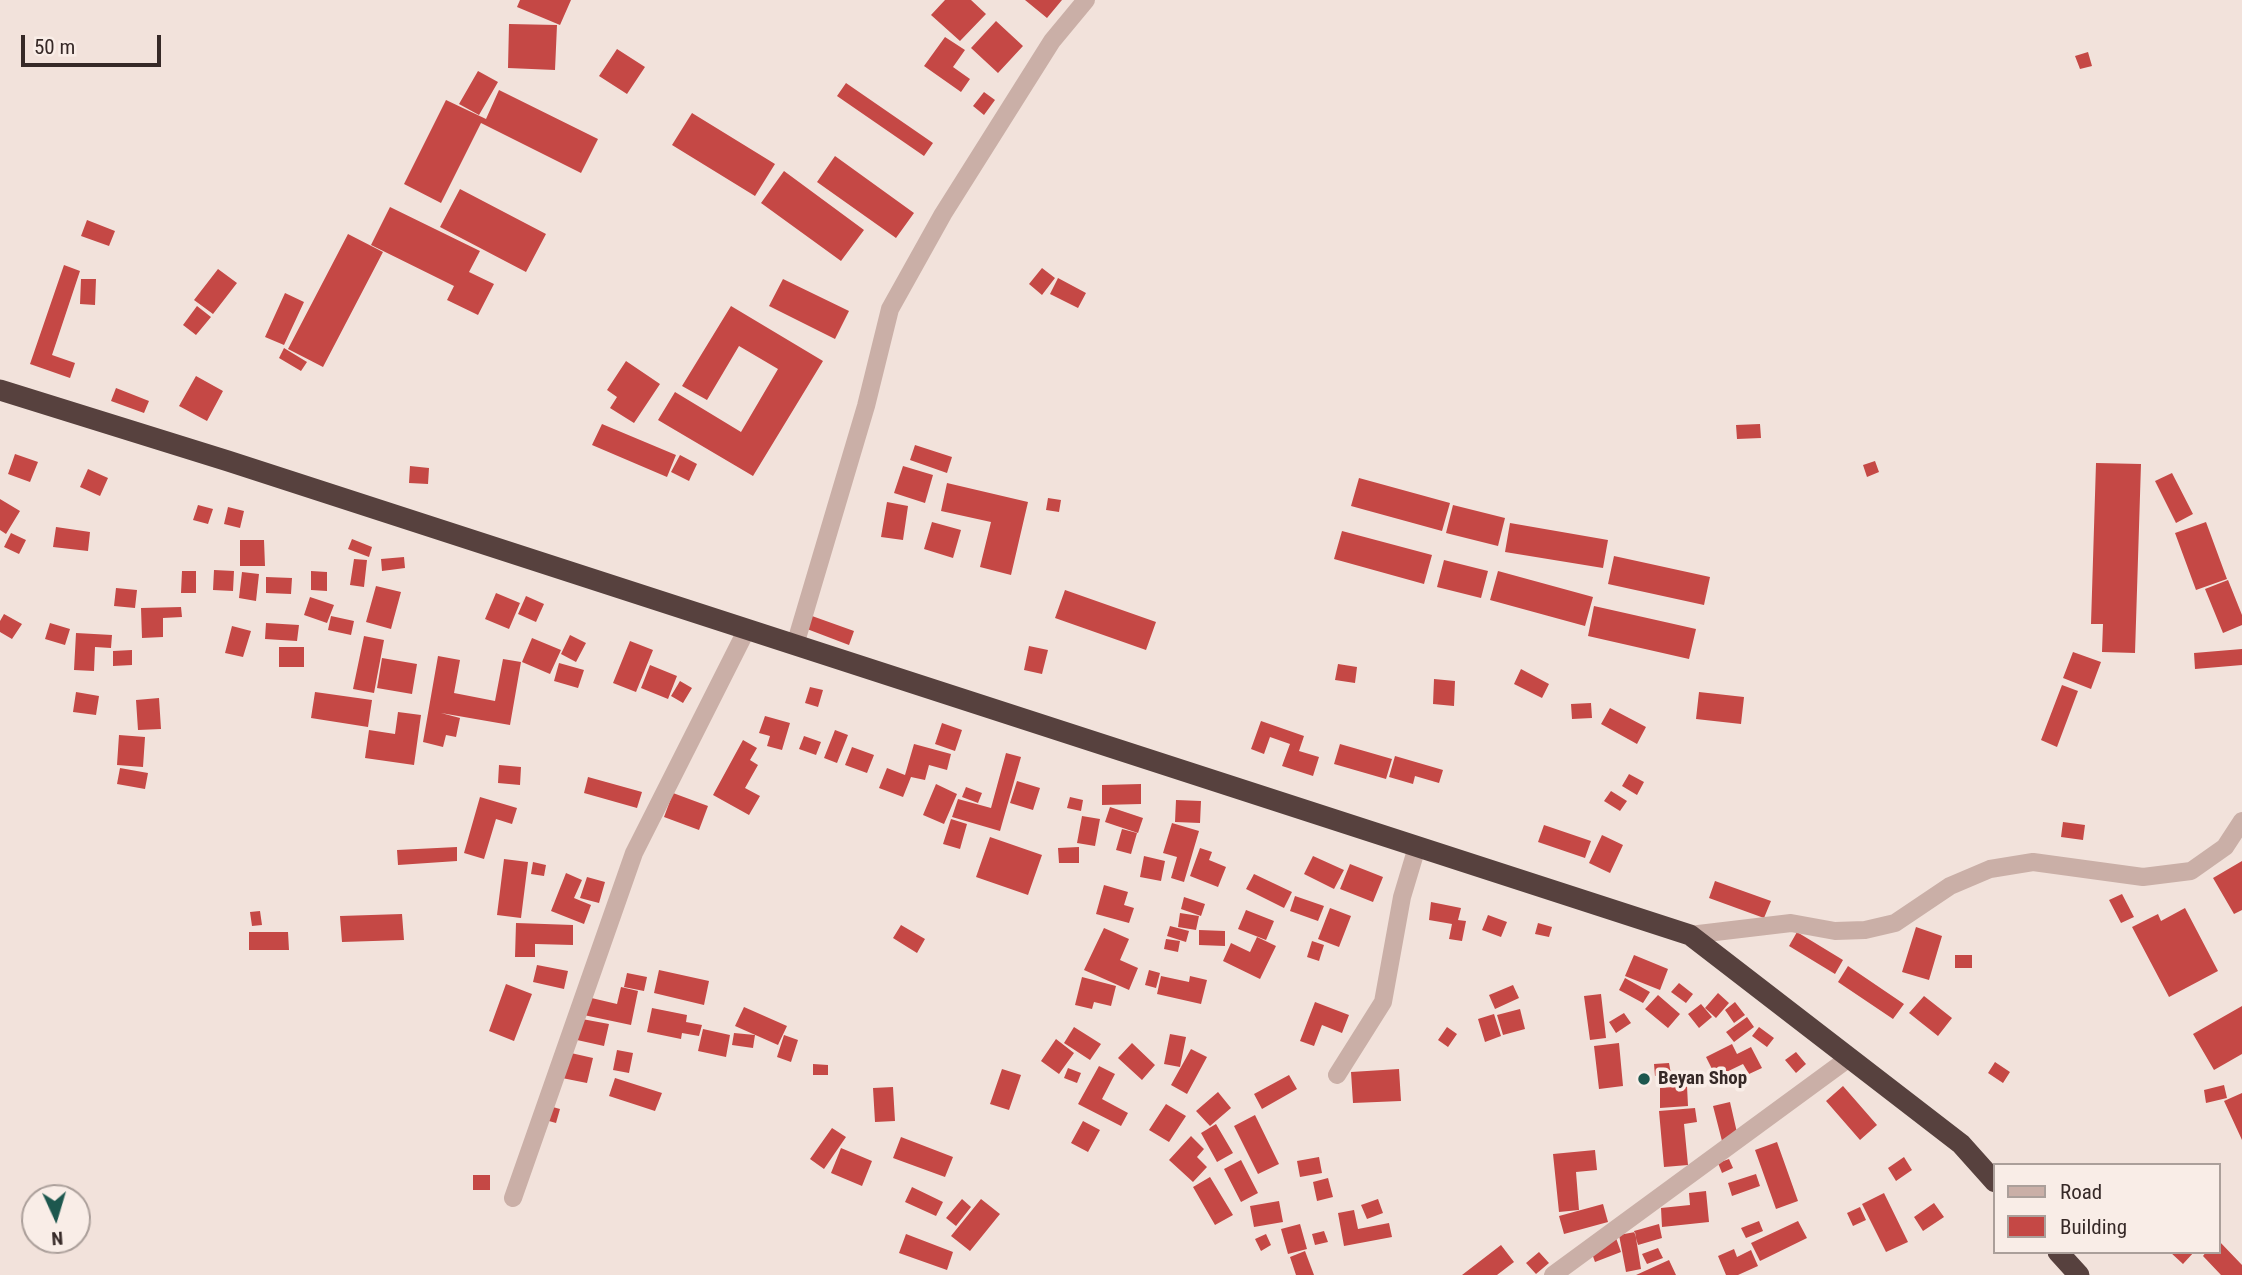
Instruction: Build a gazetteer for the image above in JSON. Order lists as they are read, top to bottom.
{
  "places": ["Beyan Shop"],
  "legend": ["Road", "Building"],
  "scale_bar": "50 m",
  "north": "bottom"
}
